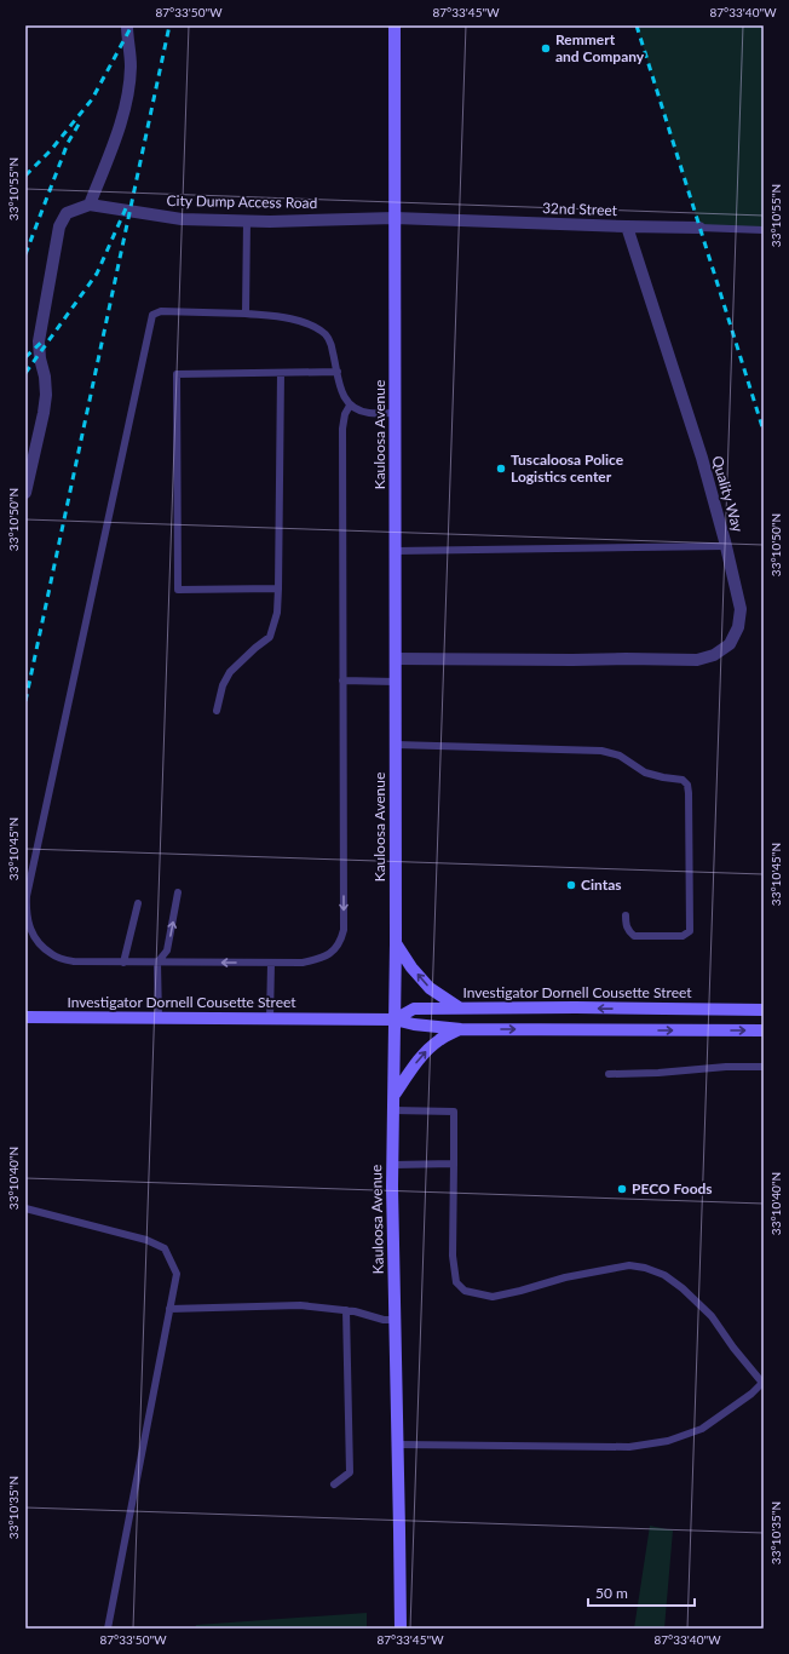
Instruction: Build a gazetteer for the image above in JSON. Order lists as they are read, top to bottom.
{
  "streets": {
    "street": [
      "City Dump Access Road",
      "32nd Street",
      "Kauloosa Avenue",
      "Quality Way",
      "Investigator Dornell Cousette Street"
    ]
  },
  "crossings": [
    ["City Dump Access Road", "32nd Street"],
    ["City Dump Access Road", "Kauloosa Avenue"],
    ["32nd Street", "Kauloosa Avenue"],
    ["32nd Street", "Quality Way"],
    ["Kauloosa Avenue", "Quality Way"],
    ["Kauloosa Avenue", "Investigator Dornell Cousette Street"]
  ],
  "places": [
    "Remmert and Company",
    "Tuscaloosa Police Logistics center",
    "Cintas",
    "PECO Foods"
  ],
  "scale_bar": "50 m",
  "coordinates": [
    "87°33'50\"W",
    "87°33'45\"W",
    "87°33'40\"W",
    "33°10'55\"N",
    "33°10'50\"N",
    "33°10'45\"N",
    "33°10'40\"N",
    "33°10'35\"N"
  ]
}
